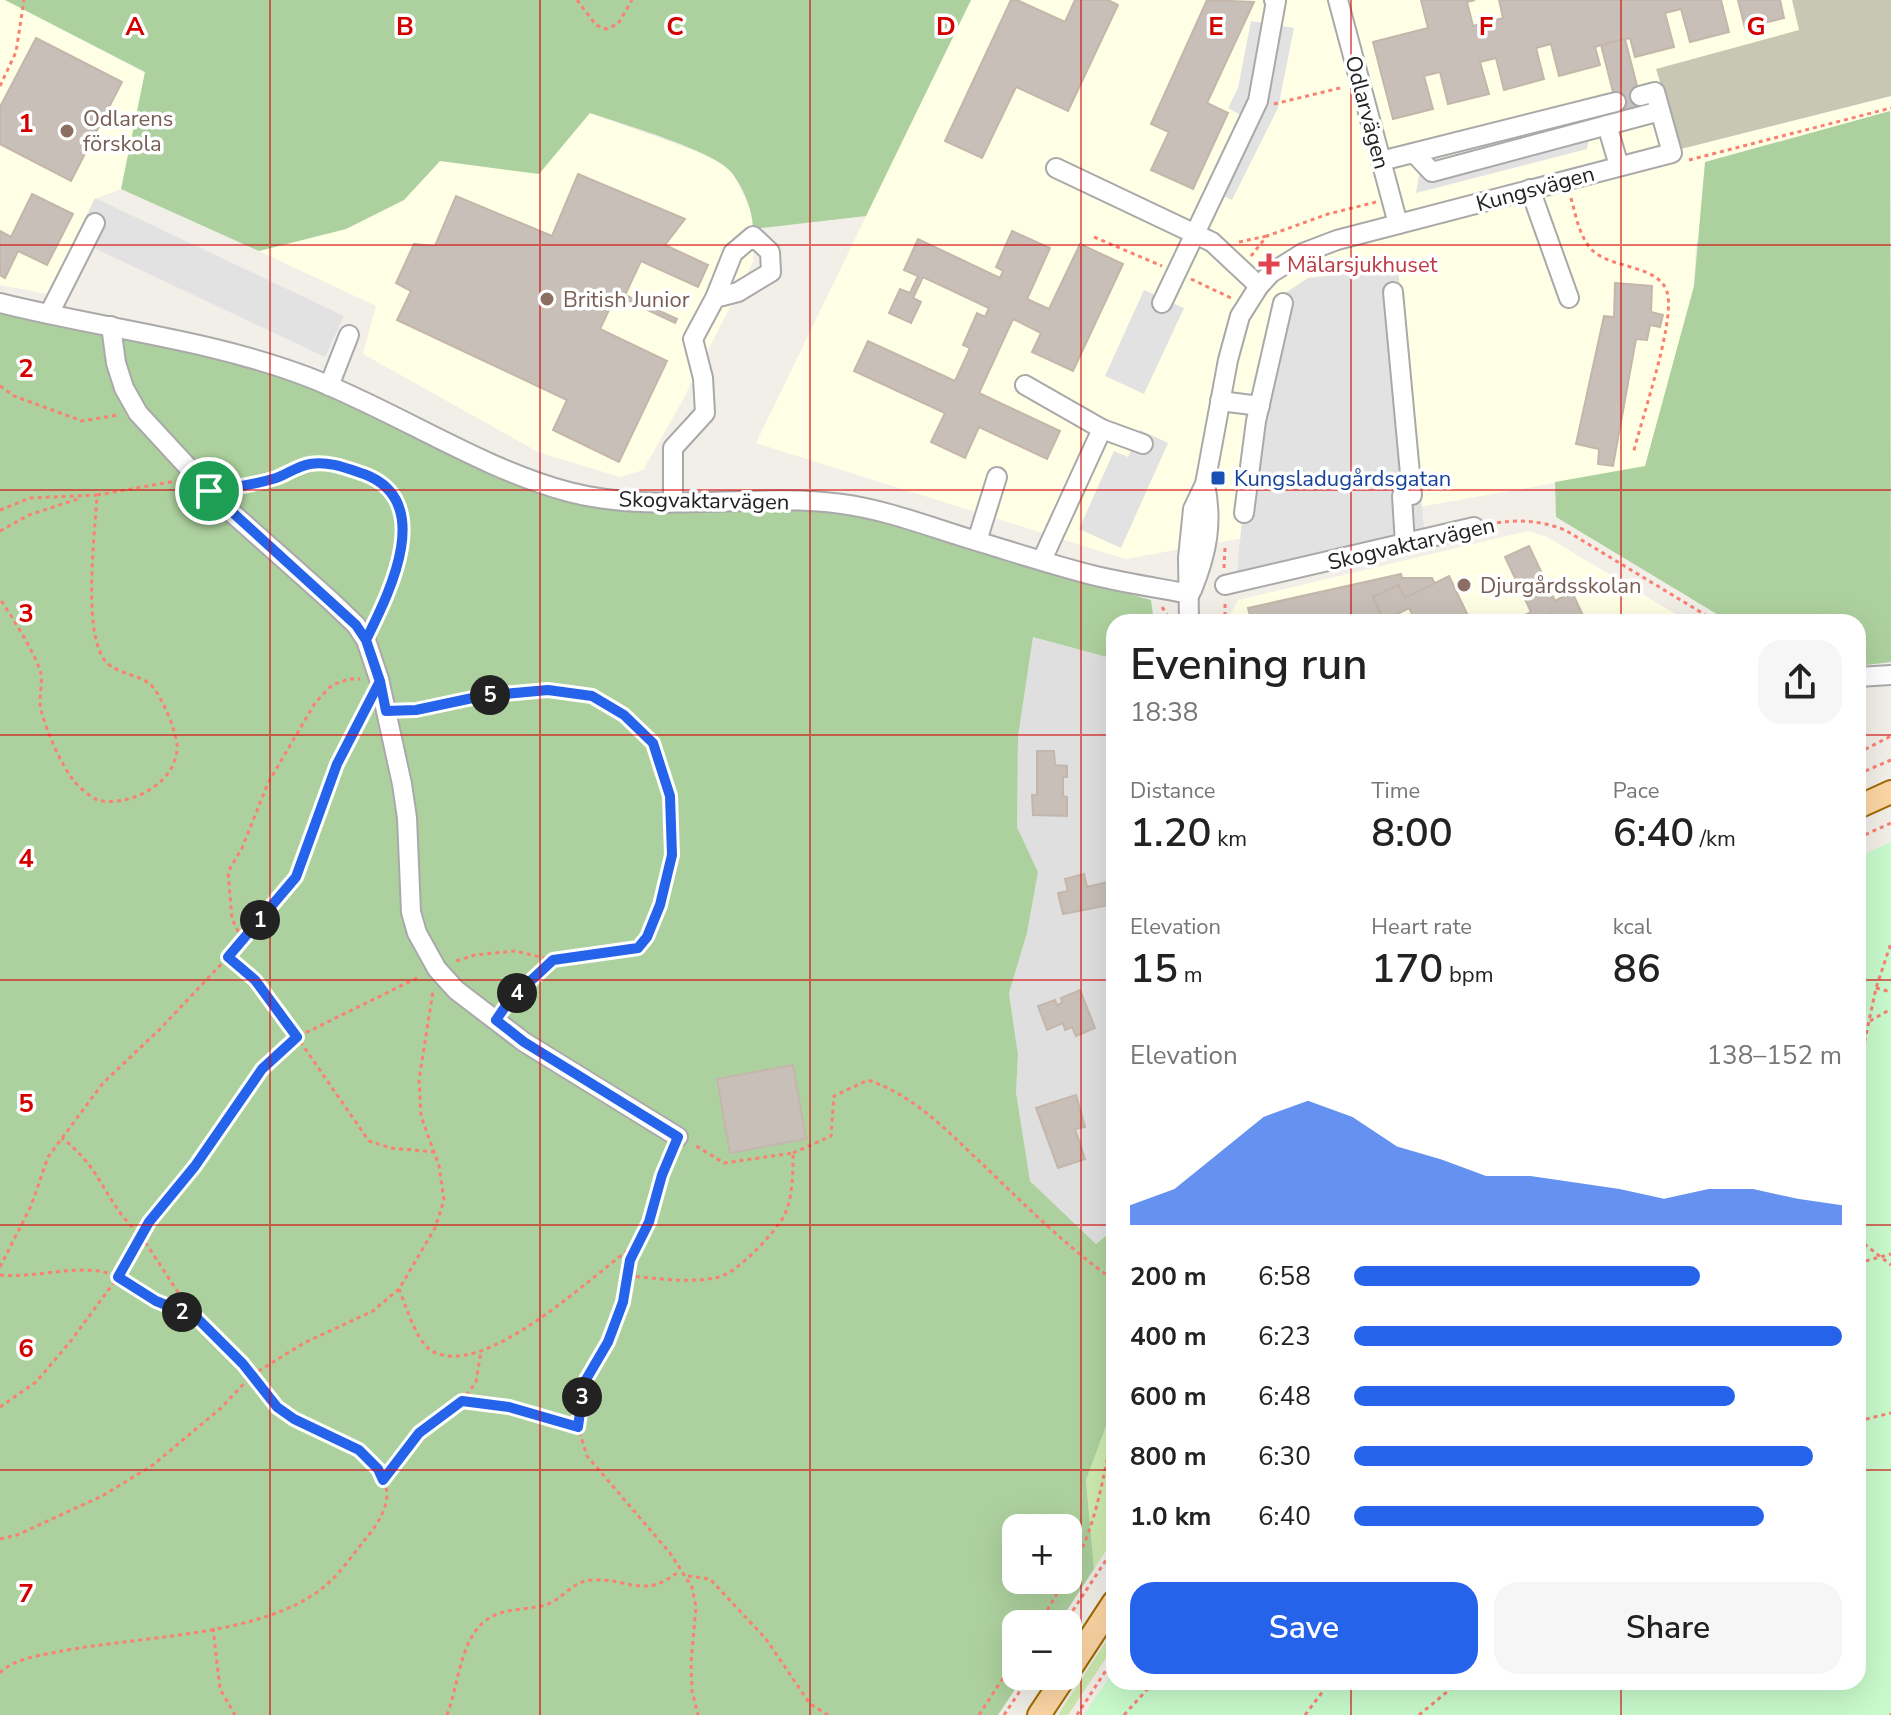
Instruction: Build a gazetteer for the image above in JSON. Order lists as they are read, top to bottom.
{
  "streets": {
    "street": ["Odlarvägen", "Kungsvägen", "Skogvaktarvägen"]
  },
  "crossings": [
    ["Odlarvägen", "Kungsvägen"]
  ],
  "places": {
    "other": ["Odlarens förskola", "British Junior", "Djurgårdsskolan"],
    "health": ["Mälarsjukhuset"],
    "transit": ["Kungsladugårdsgatan"]
  },
  "page": {
    "heading": ["Evening run", "18:38"],
    "pins": [
      "5",
      "1",
      "4",
      "2",
      "3"
    ],
    "stats": [
      ["Distance", "1.20 km"],
      ["Time", "8:00"],
      ["Pace", "6:40 /km"],
      ["Elevation", "15 m"],
      ["Heart rate", "170 bpm"],
      ["kcal", "86"]
    ],
    "chart": ["Elevation", "138–152 m"],
    "list": [
      {
        "name": "200 m",
        "note": "6:58"
      },
      {
        "name": "400 m",
        "note": "6:23"
      },
      {
        "name": "600 m",
        "note": "6:48"
      },
      {
        "name": "800 m",
        "note": "6:30"
      },
      {
        "name": "1.0 km",
        "note": "6:40"
      }
    ],
    "map_buttons": ["+", "−"],
    "buttons": ["Save", "Share"]
  },
  "grid": {
    "columns": [
      "A",
      "B",
      "C",
      "D",
      "E",
      "F",
      "G"
    ],
    "rows": [
      "1",
      "2",
      "3",
      "4",
      "5",
      "6",
      "7"
    ]
  }
}
